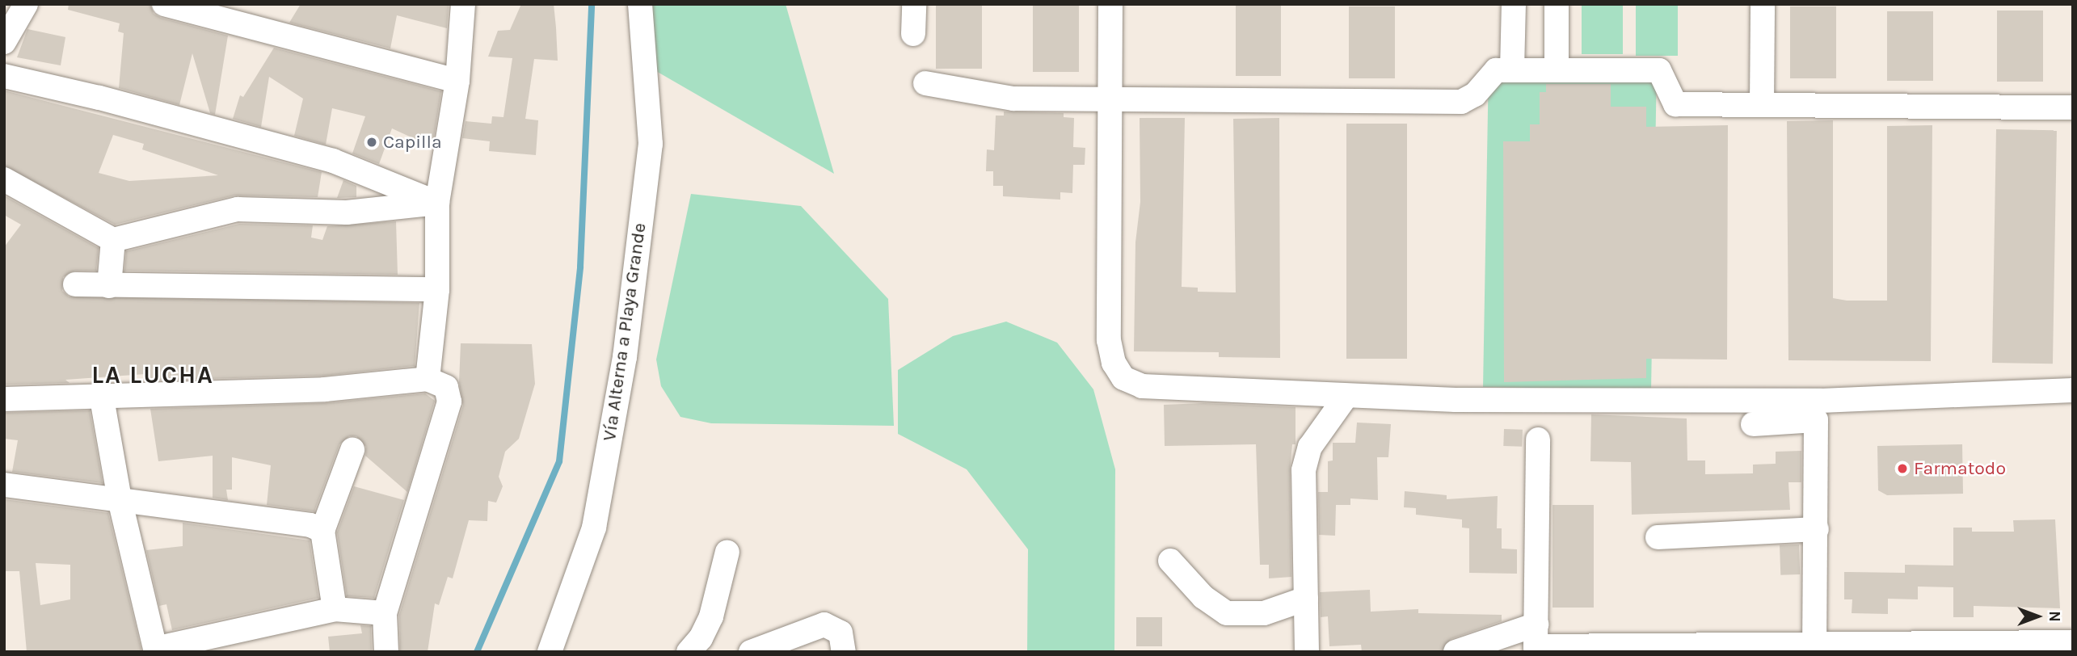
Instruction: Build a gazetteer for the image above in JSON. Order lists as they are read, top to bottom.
{
  "streets": {
    "street": ["Vía Alterna a Playa Grande"]
  },
  "districts": ["LA LUCHA"],
  "places": ["Capilla", "Farmatodo"],
  "north": "right"
}
